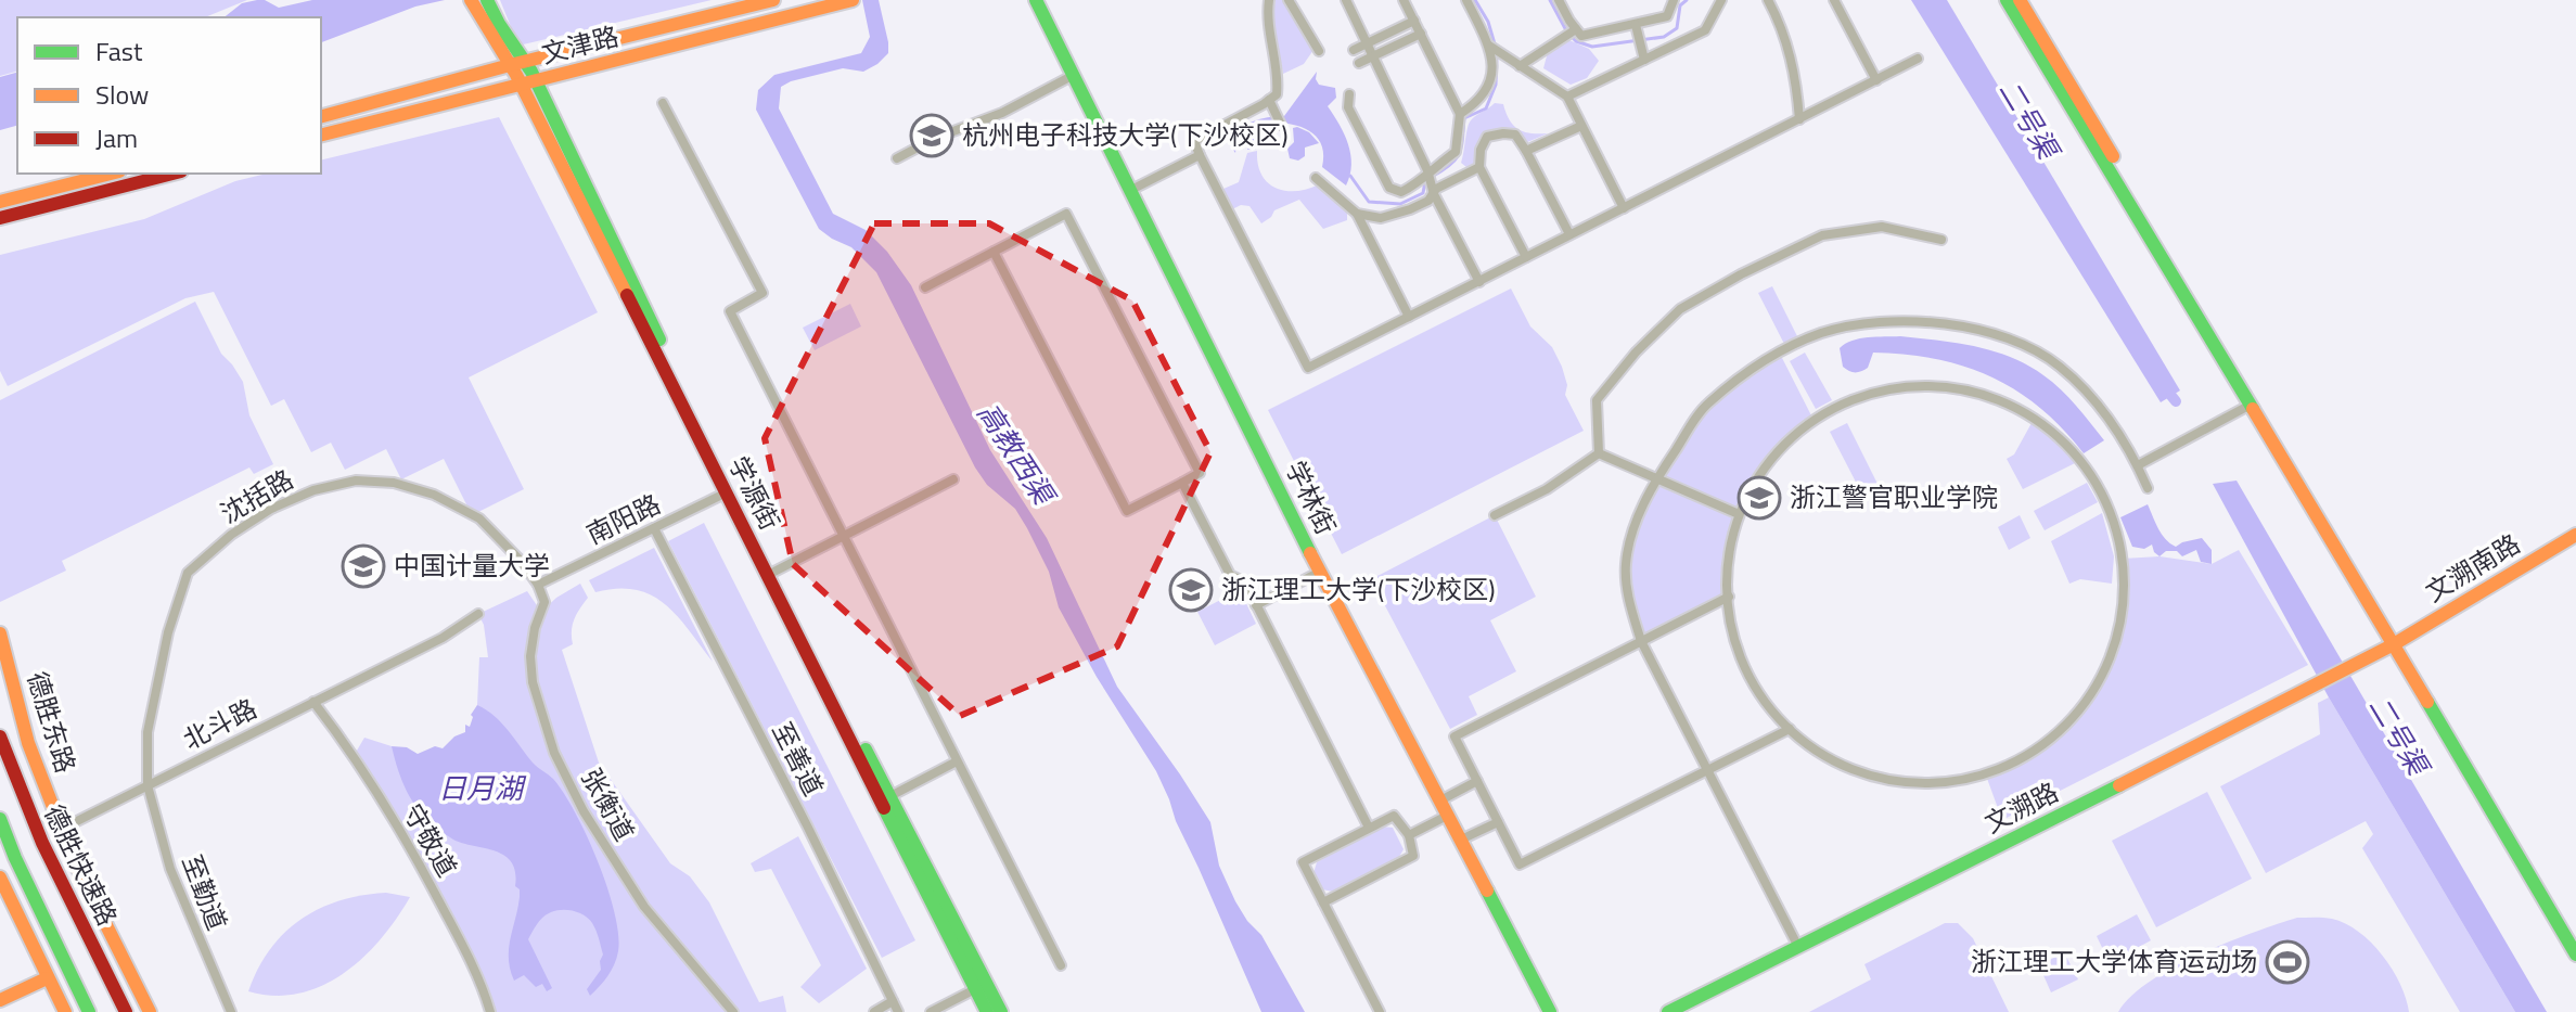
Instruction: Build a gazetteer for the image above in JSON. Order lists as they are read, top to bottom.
{
  "streets": {
    "main road": [
      "文津路",
      "学源街",
      "学林街",
      "文溯南路",
      "德胜东路",
      "文溯路",
      "德胜快速路"
    ],
    "street": [
      "沈括路",
      "南阳路",
      "北斗路",
      "至善道",
      "张衡道",
      "守敬道",
      "至勤道"
    ]
  },
  "crossings": [
    ["文津路", "学源街"],
    ["学源街", "南阳路"],
    ["沈括路", "南阳路"],
    ["沈括路", "北斗路"],
    ["沈括路", "张衡道"],
    ["沈括路", "至勤道"],
    ["南阳路", "至善道"],
    ["南阳路", "张衡道"],
    ["文溯南路", "文溯路"],
    ["德胜东路", "北斗路"],
    ["北斗路", "守敬道"],
    ["北斗路", "至勤道"]
  ],
  "water": ["二号渠", "高教西渠", "日月湖"],
  "places": {
    "school or university": [
      "杭州电子科技大学(下沙校区)",
      "浙江警官职业学院",
      "中国计量大学",
      "浙江理工大学(下沙校区)"
    ],
    "sports": ["浙江理工大学体育运动场"]
  },
  "legend": ["Fast", "Slow", "Jam"]
}
